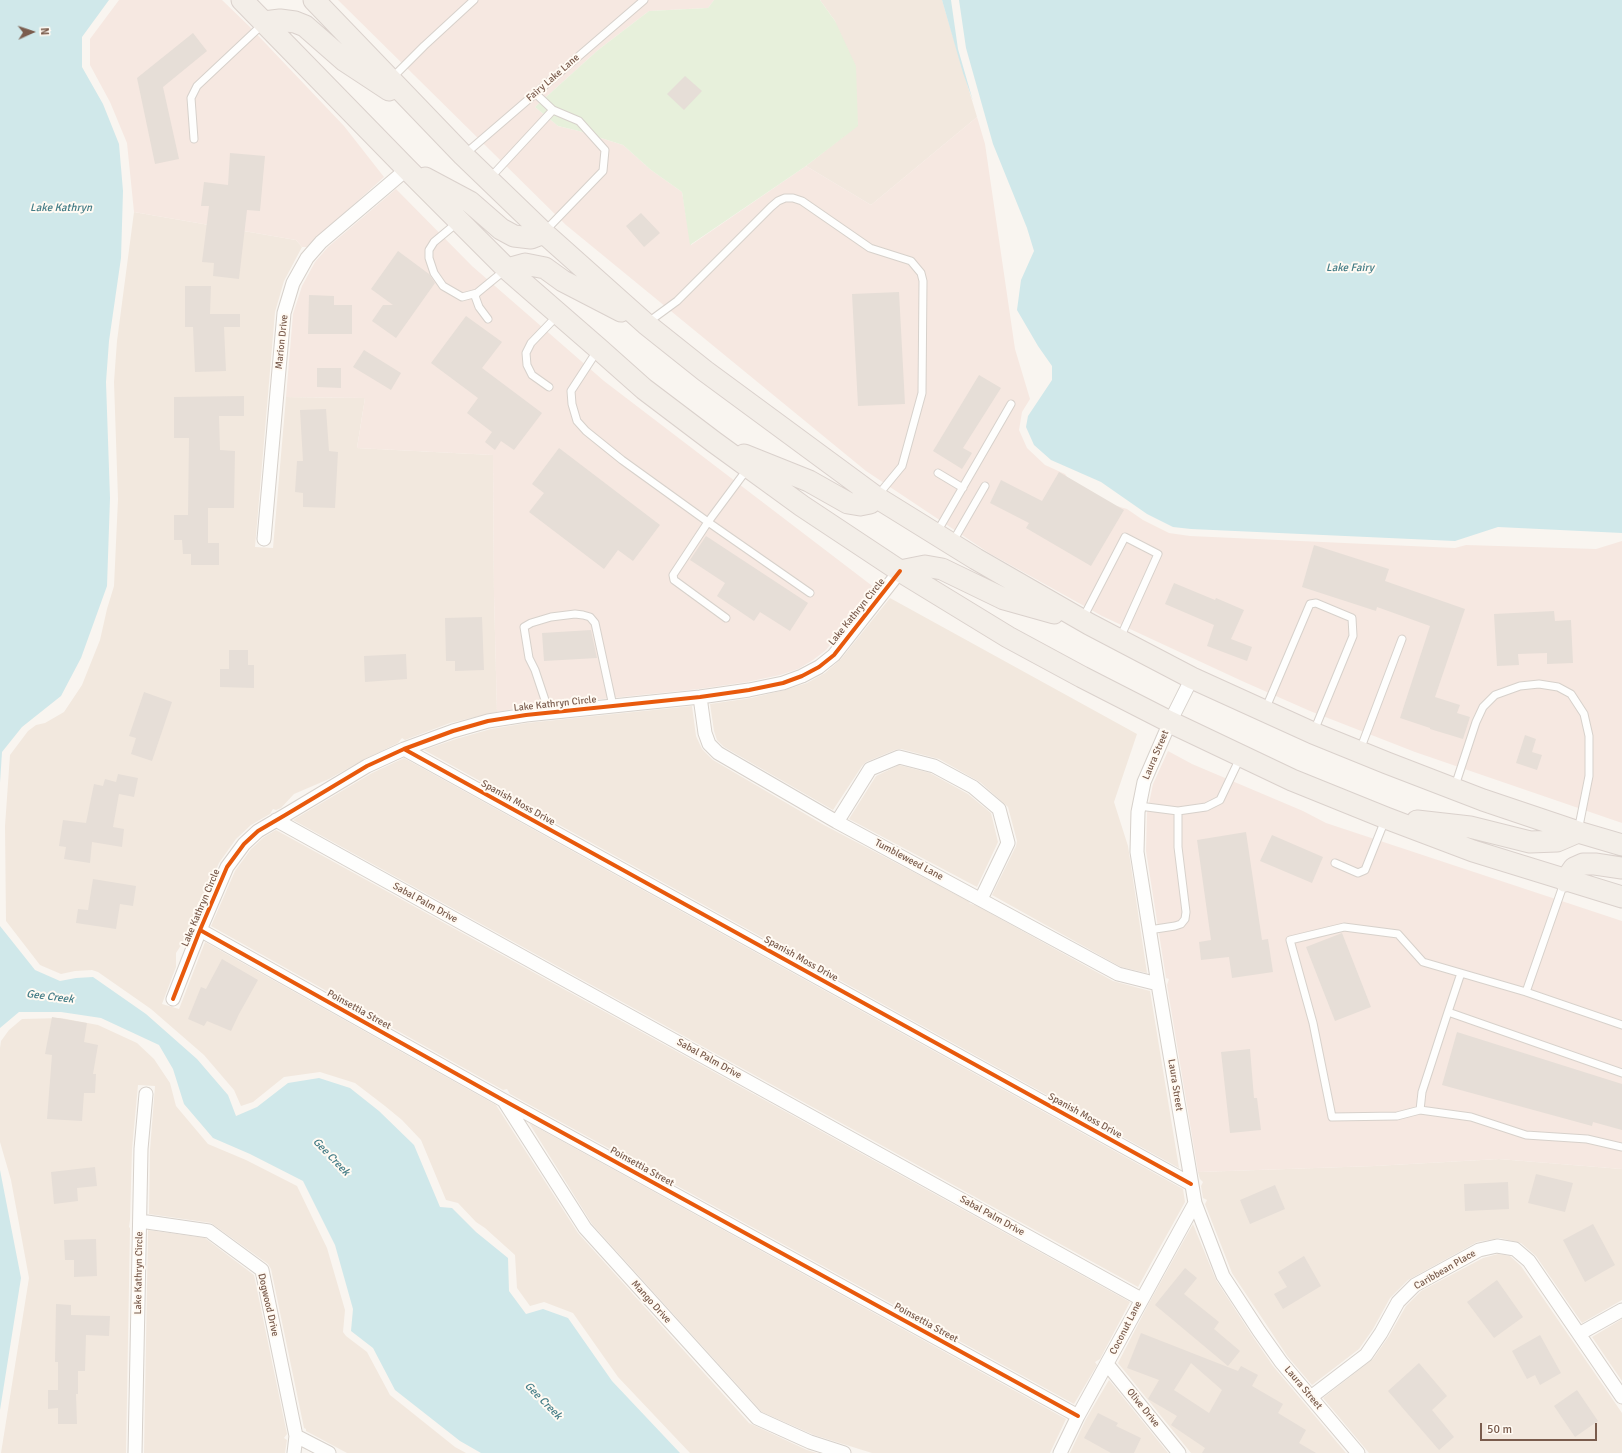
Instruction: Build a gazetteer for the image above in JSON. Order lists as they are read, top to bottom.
{
  "streets": {
    "street": [
      "Marion Drive",
      "Lake Kathryn Circle",
      "Laura Street",
      "Spanish Moss Drive",
      "Tumbleweed Lane",
      "Sabal Palm Drive",
      "Poinsettia Street",
      "Caribbean Place",
      "Mango Drive",
      "Dogwood Drive",
      "Coconut Lane",
      "Olive Drive"
    ],
    "lane": ["Fairy Lake Lane"]
  },
  "crossings": [
    ["Lake Kathryn Circle", "Spanish Moss Drive"],
    ["Lake Kathryn Circle", "Tumbleweed Lane"],
    ["Lake Kathryn Circle", "Sabal Palm Drive"],
    ["Lake Kathryn Circle", "Poinsettia Street"],
    ["Lake Kathryn Circle", "Dogwood Drive"],
    ["Laura Street", "Spanish Moss Drive"],
    ["Laura Street", "Tumbleweed Lane"],
    ["Laura Street", "Caribbean Place"],
    ["Laura Street", "Coconut Lane"],
    ["Sabal Palm Drive", "Coconut Lane"],
    ["Poinsettia Street", "Mango Drive"],
    ["Poinsettia Street", "Coconut Lane"],
    ["Coconut Lane", "Olive Drive"]
  ],
  "water": ["Lake Kathryn", "Lake Fairy", "Gee Creek"],
  "scale_bar": "50 m",
  "north": "right"
}
